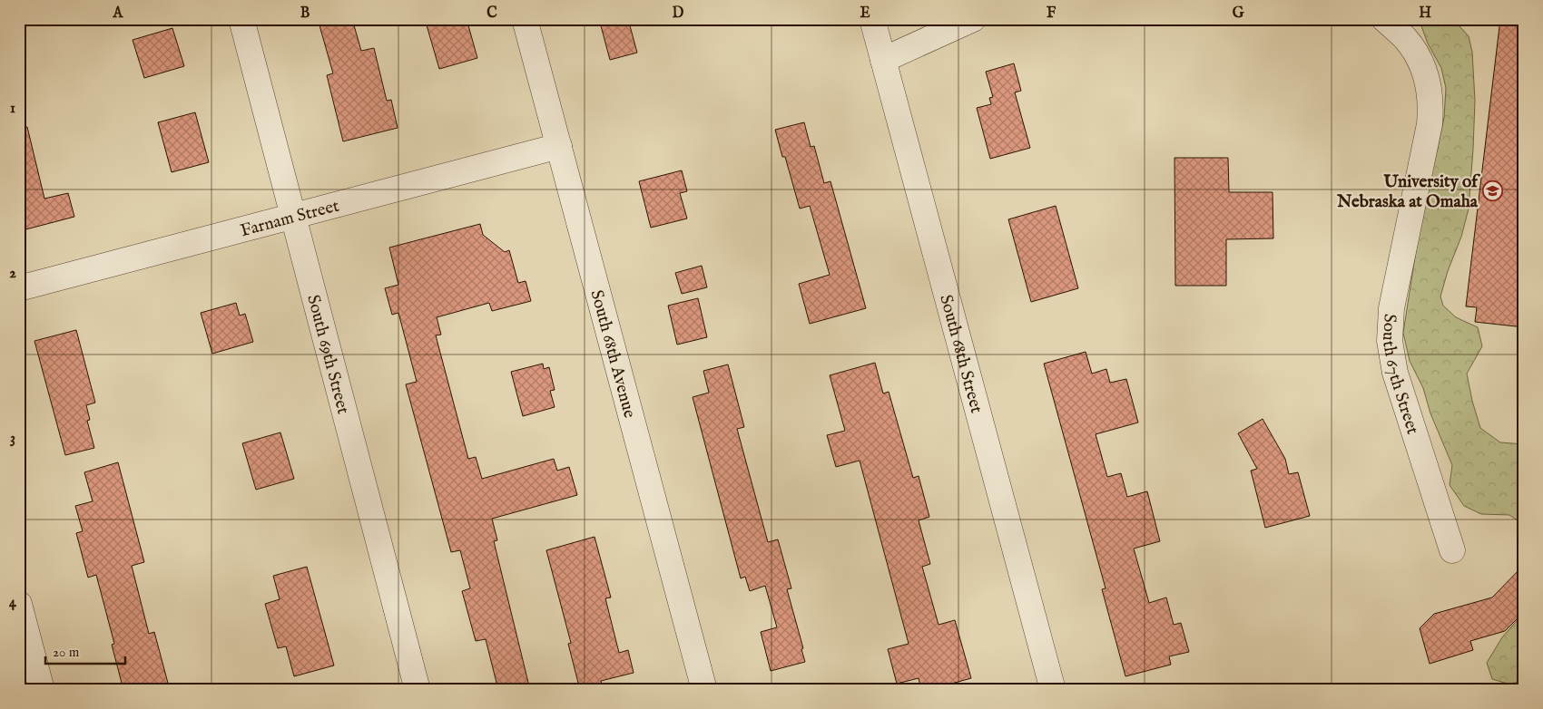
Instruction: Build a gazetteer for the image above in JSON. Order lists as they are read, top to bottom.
{
  "streets": {
    "street": [
      "Farnam Street",
      "South 69th Street",
      "South 68th Avenue",
      "South 68th Street",
      "South 67th Street"
    ]
  },
  "crossings": [
    ["Farnam Street", "South 69th Street"],
    ["Farnam Street", "South 68th Avenue"]
  ],
  "places": {
    "school or university": ["University of Nebraska at Omaha"]
  },
  "scale_bar": "20 m",
  "grid": {
    "columns": [
      "A",
      "B",
      "C",
      "D",
      "E",
      "F",
      "G",
      "H"
    ],
    "rows": [
      "1",
      "2",
      "3",
      "4"
    ]
  }
}
